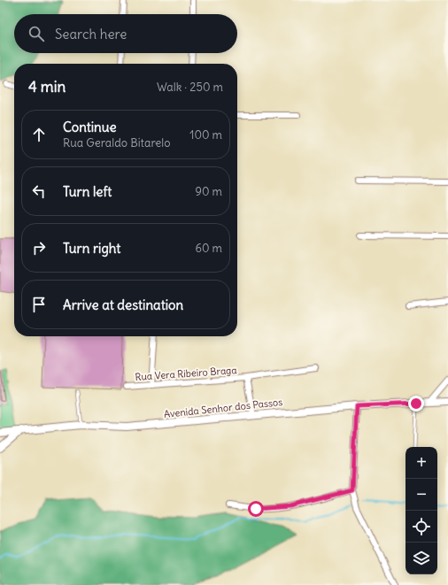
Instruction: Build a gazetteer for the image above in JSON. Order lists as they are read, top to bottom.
{
  "streets": {
    "street": ["Rua Vera Ribeiro Braga", "Avenida Senhor dos Passos"]
  },
  "crossings": [
    ["Rua Vera Ribeiro Braga", "Avenida Senhor dos Passos"]
  ],
  "page": {
    "search": "Search here",
    "heading": ["4 min", "Walk · 250 m"],
    "list": [
      ["Continue", "Rua Geraldo Bitarelo", "100 m"],
      ["Turn left", "90 m"],
      ["Turn right", "60 m"],
      "Arrive at destination"
    ],
    "map_buttons": ["+", "−"]
  }
}
